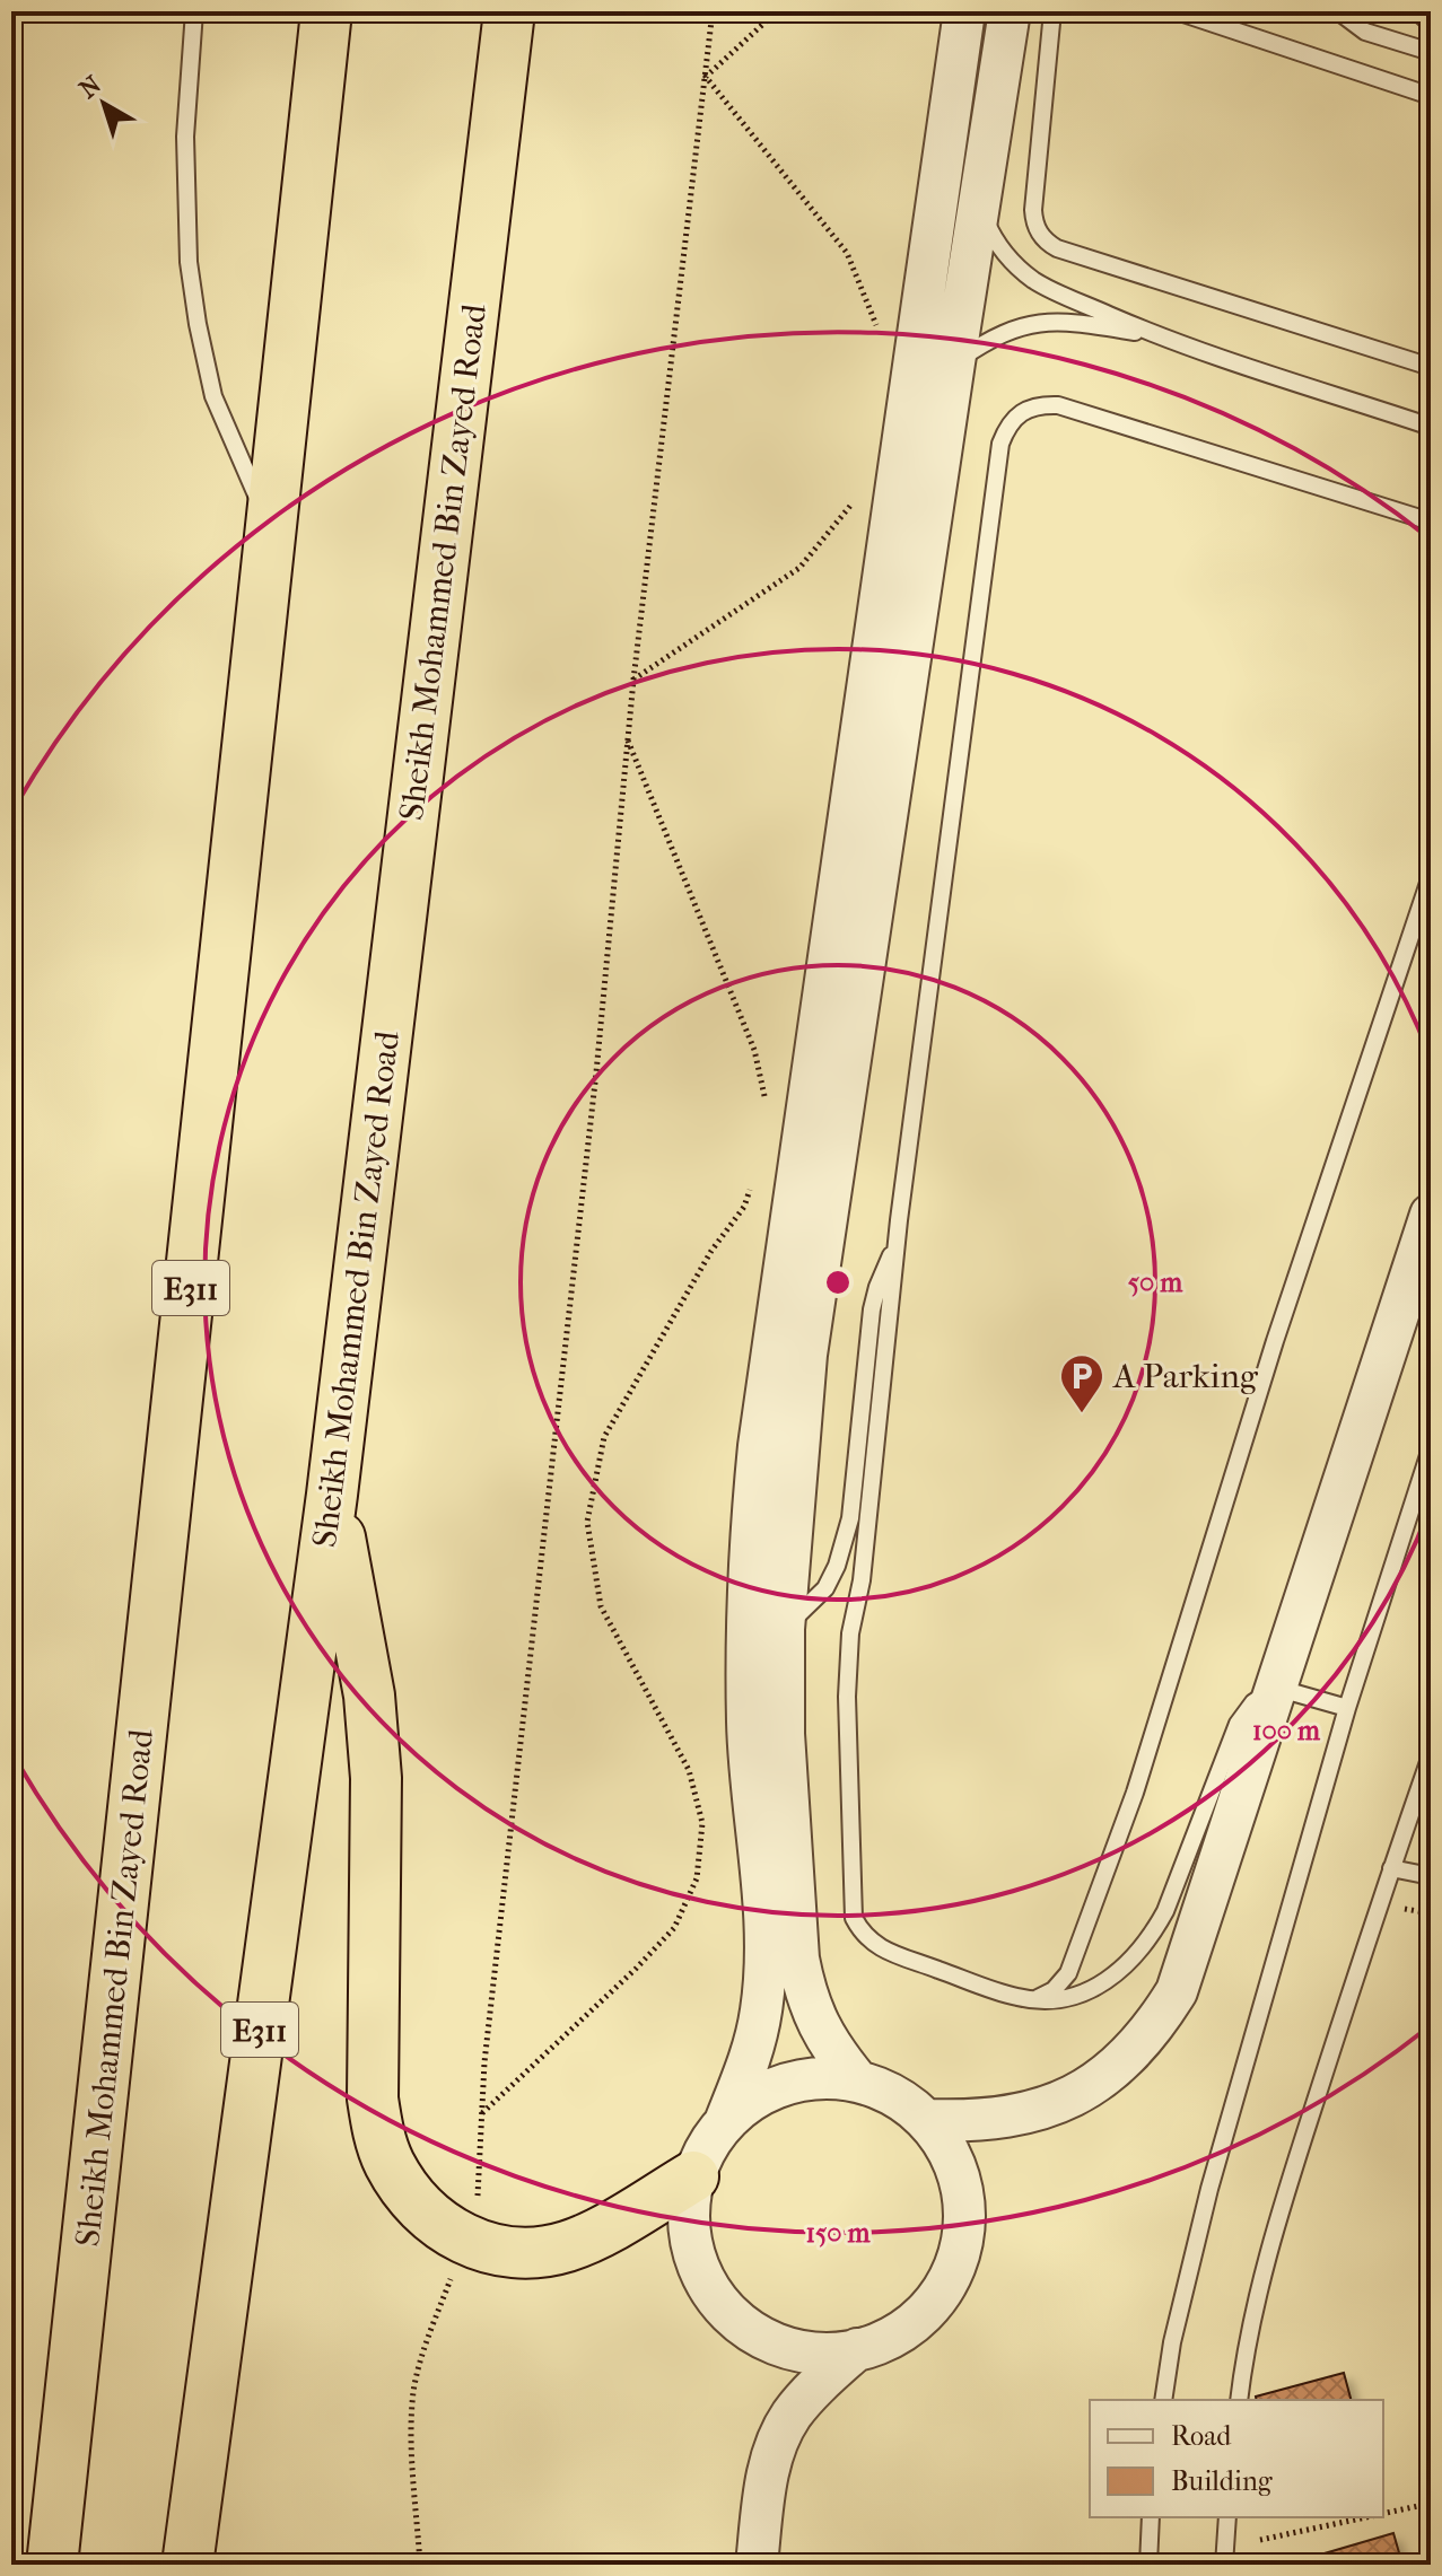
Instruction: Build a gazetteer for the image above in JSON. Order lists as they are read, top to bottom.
{
  "streets": {
    "highway": ["Sheikh Mohammed Bin Zayed Road", "E311"]
  },
  "places": {
    "parking": ["A Parking"]
  },
  "legend": ["Road", "Building"],
  "north": "top left",
  "rings": ["50 m", "100 m", "150 m"]
}
